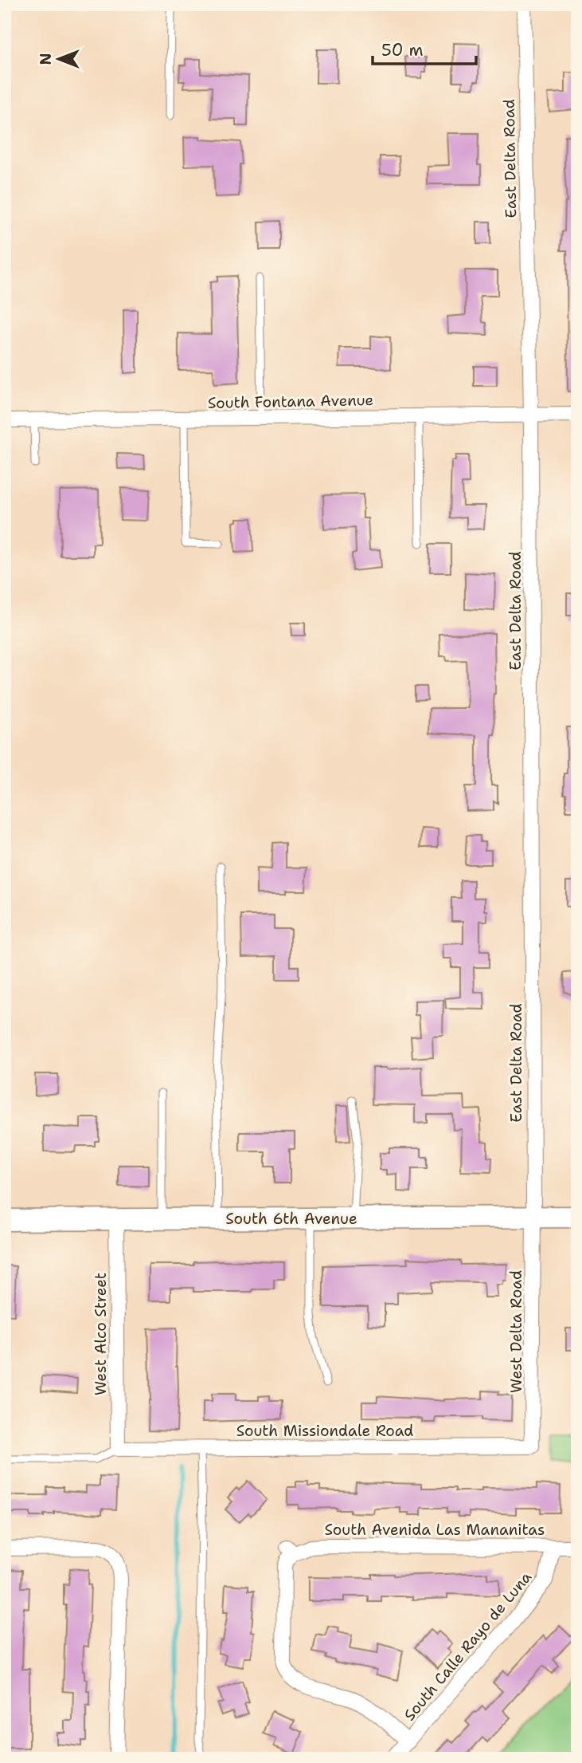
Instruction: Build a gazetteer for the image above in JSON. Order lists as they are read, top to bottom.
{
  "streets": {
    "street": [
      "East Delta Road",
      "South Fontana Avenue",
      "South 6th Avenue",
      "West Delta Road",
      "West Alco Street",
      "South Missiondale Road",
      "South Avenida Las Mananitas",
      "South Calle Rayo de Luna"
    ]
  },
  "crossings": [
    ["East Delta Road", "South Fontana Avenue"],
    ["East Delta Road", "South 6th Avenue"],
    ["East Delta Road", "West Delta Road"],
    ["South 6th Avenue", "West Delta Road"],
    ["South 6th Avenue", "West Alco Street"],
    ["West Delta Road", "South Missiondale Road"],
    ["West Alco Street", "South Missiondale Road"],
    ["South Avenida Las Mananitas", "South Calle Rayo de Luna"]
  ],
  "scale_bar": "50 m",
  "north": "left"
}
